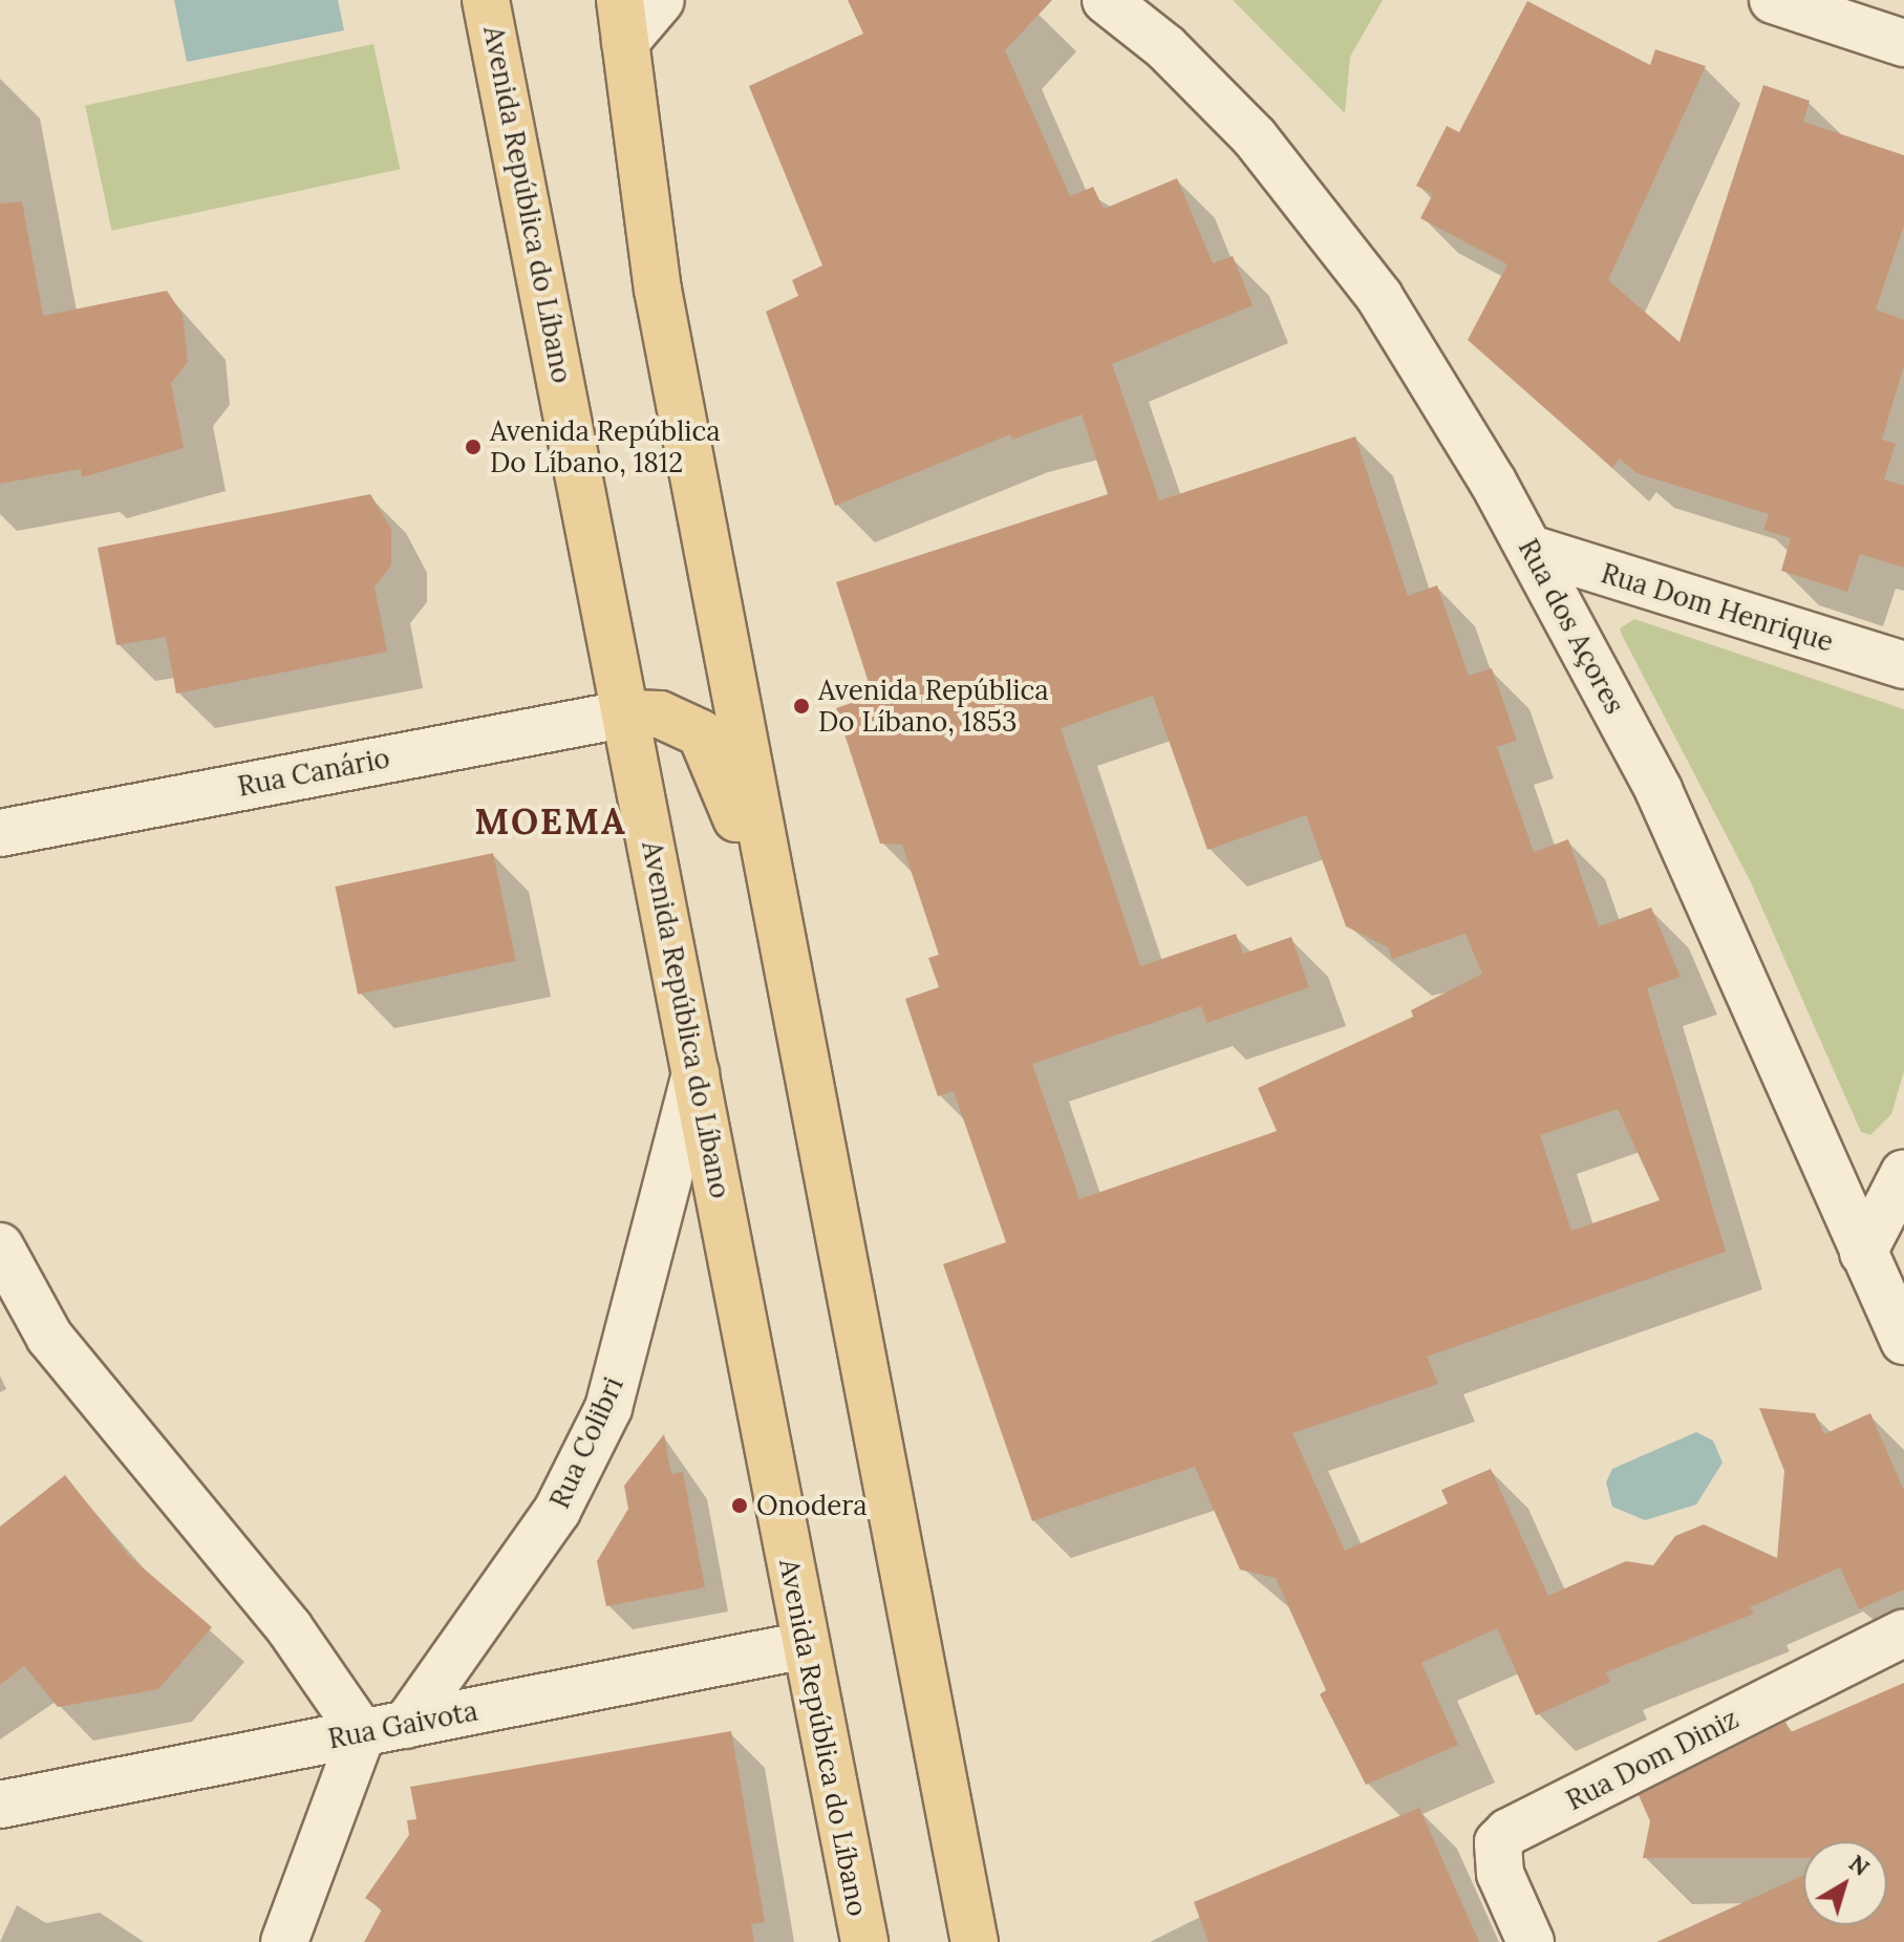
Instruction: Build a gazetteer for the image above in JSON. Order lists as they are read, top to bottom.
{
  "streets": {
    "main road": ["Avenida República do Líbano"],
    "street": [
      "Rua Dom Henrique",
      "Rua dos Açores",
      "Rua Canário",
      "Rua Colibri",
      "Rua Gaivota",
      "Rua Dom Diniz"
    ]
  },
  "crossings": [
    ["Avenida República do Líbano", "Rua Canário"],
    ["Avenida República do Líbano", "Rua Colibri"],
    ["Avenida República do Líbano", "Rua Gaivota"],
    ["Rua Dom Henrique", "Rua dos Açores"],
    ["Rua Colibri", "Rua Gaivota"]
  ],
  "districts": ["MOEMA"],
  "places": ["Avenida República Do Líbano, 1812", "Avenida República Do Líbano, 1853", "Onodera"],
  "north": "top right"
}
